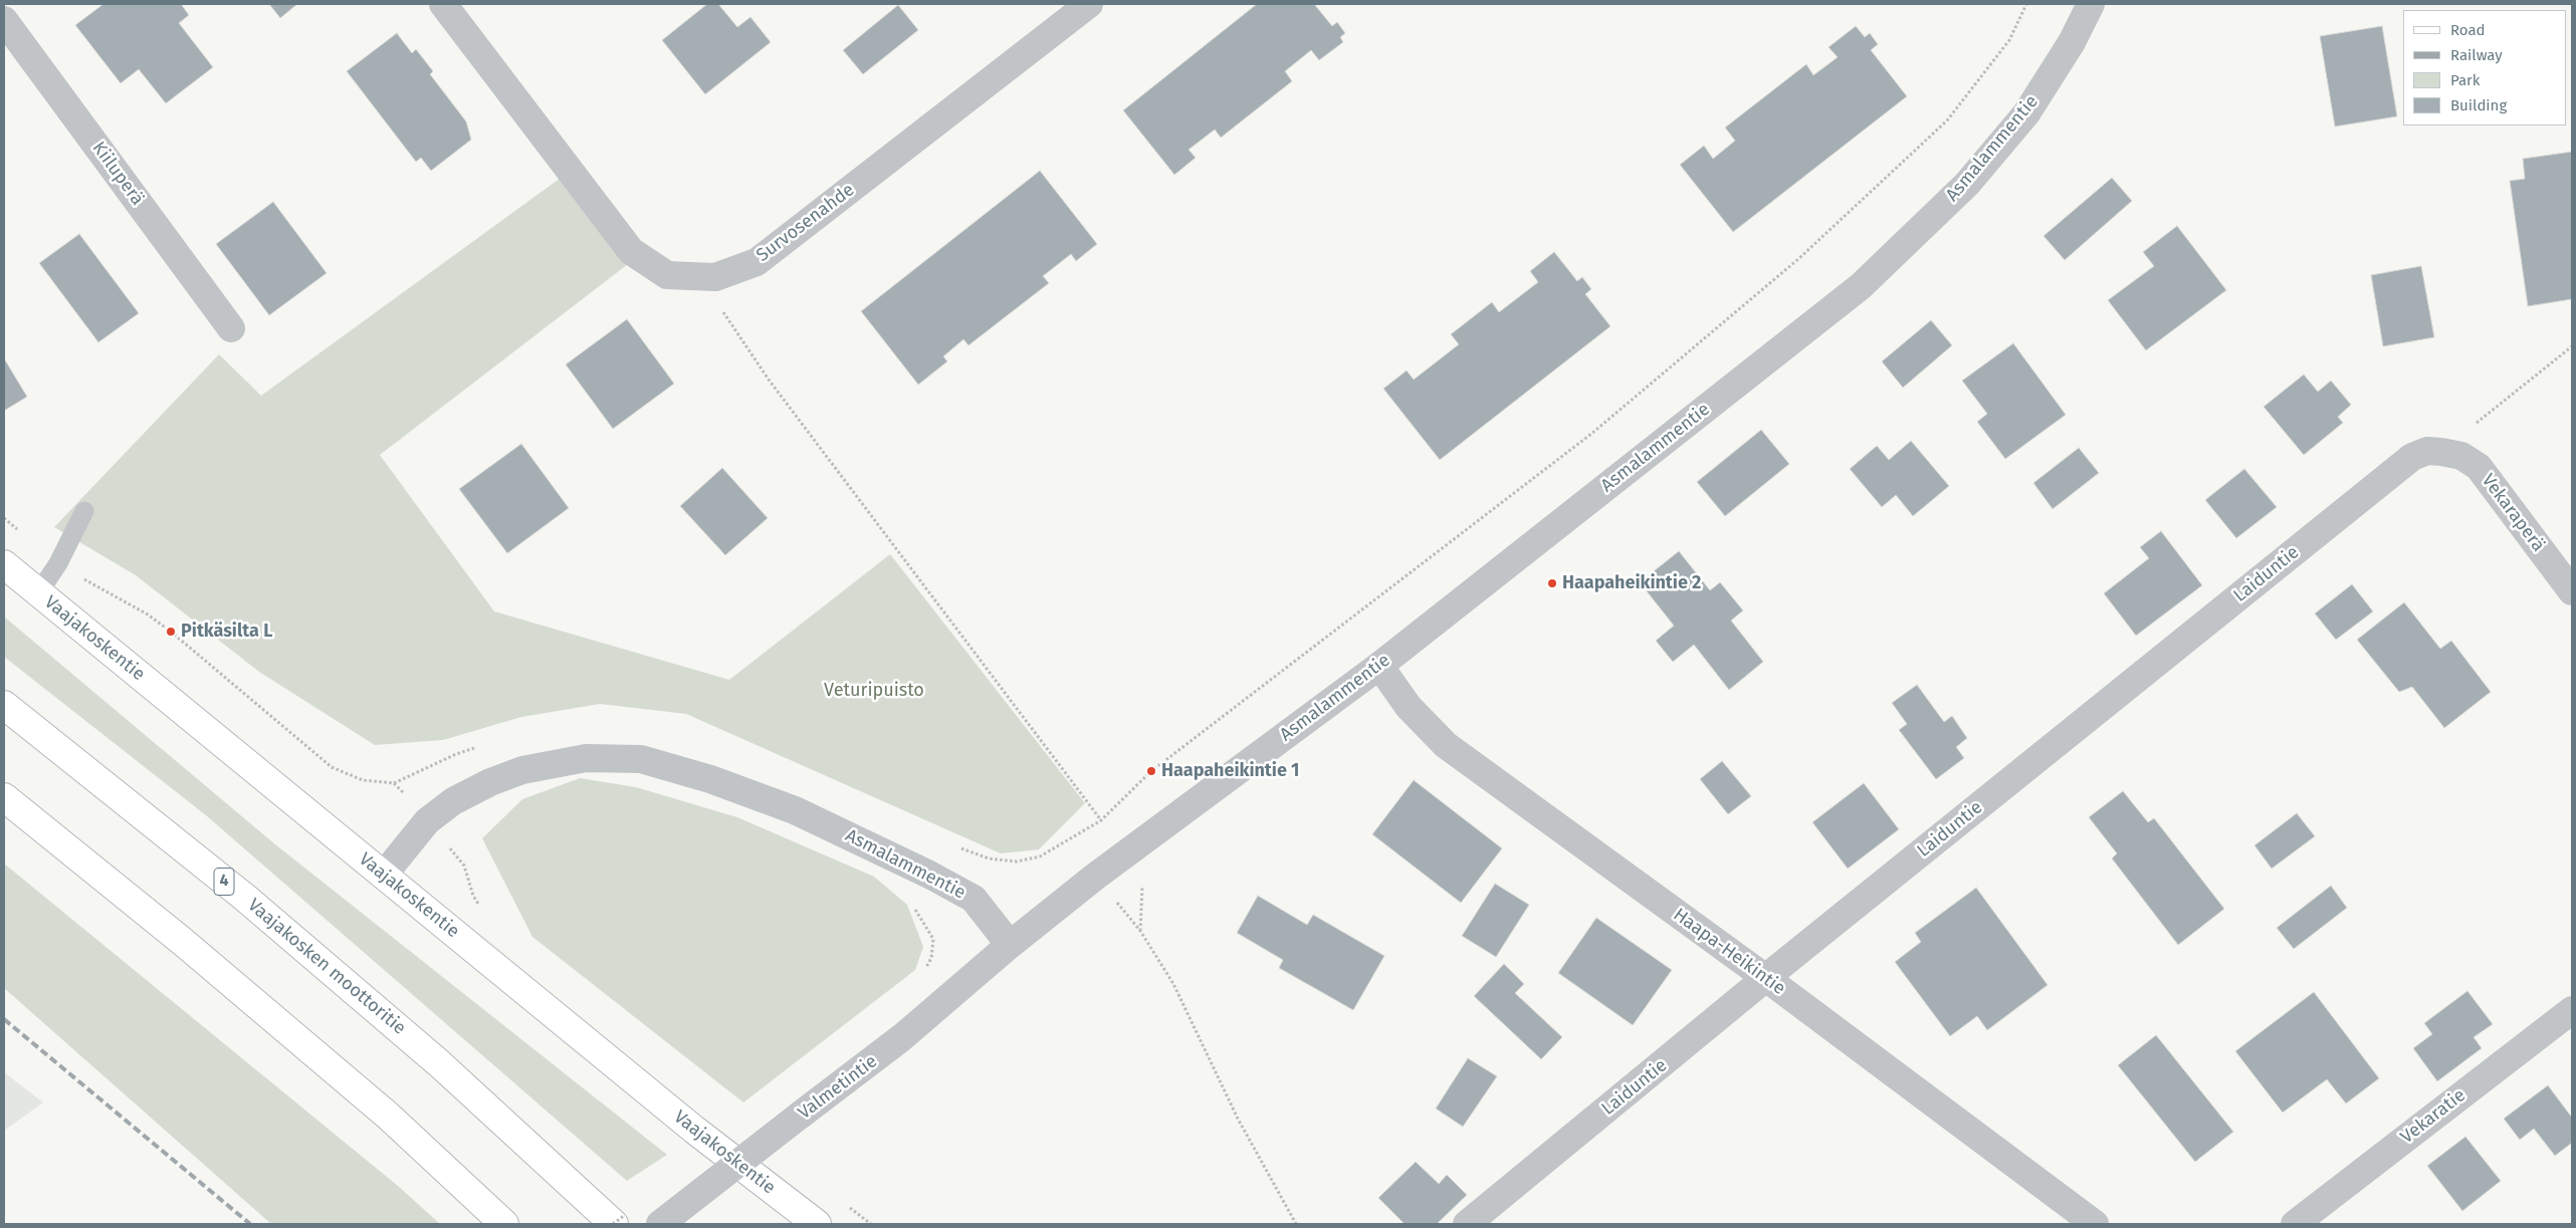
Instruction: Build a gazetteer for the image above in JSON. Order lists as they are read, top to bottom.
{
  "streets": {
    "main road": ["Vaajakoskentie", "4", "Vaajakosken moottoritie"],
    "street": [
      "Asmalammentie",
      "Kiiluperä",
      "Survosenahde",
      "Vekaraperä",
      "Laiduntie",
      "Haapa-Heikintie",
      "Valmetintie",
      "Vekaratie"
    ]
  },
  "crossings": [
    ["Asmalammentie", "Vaajakoskentie"],
    ["Asmalammentie", "Haapa-Heikintie"],
    ["Asmalammentie", "Valmetintie"],
    ["Vekaraperä", "Laiduntie"],
    ["Laiduntie", "Haapa-Heikintie"]
  ],
  "parks": ["Veturipuisto"],
  "places": ["Haapaheikintie 2", "Pitkäsilta L", "Haapaheikintie 1"],
  "legend": [
    "Road",
    "Railway",
    "Park",
    "Building"
  ]
}
